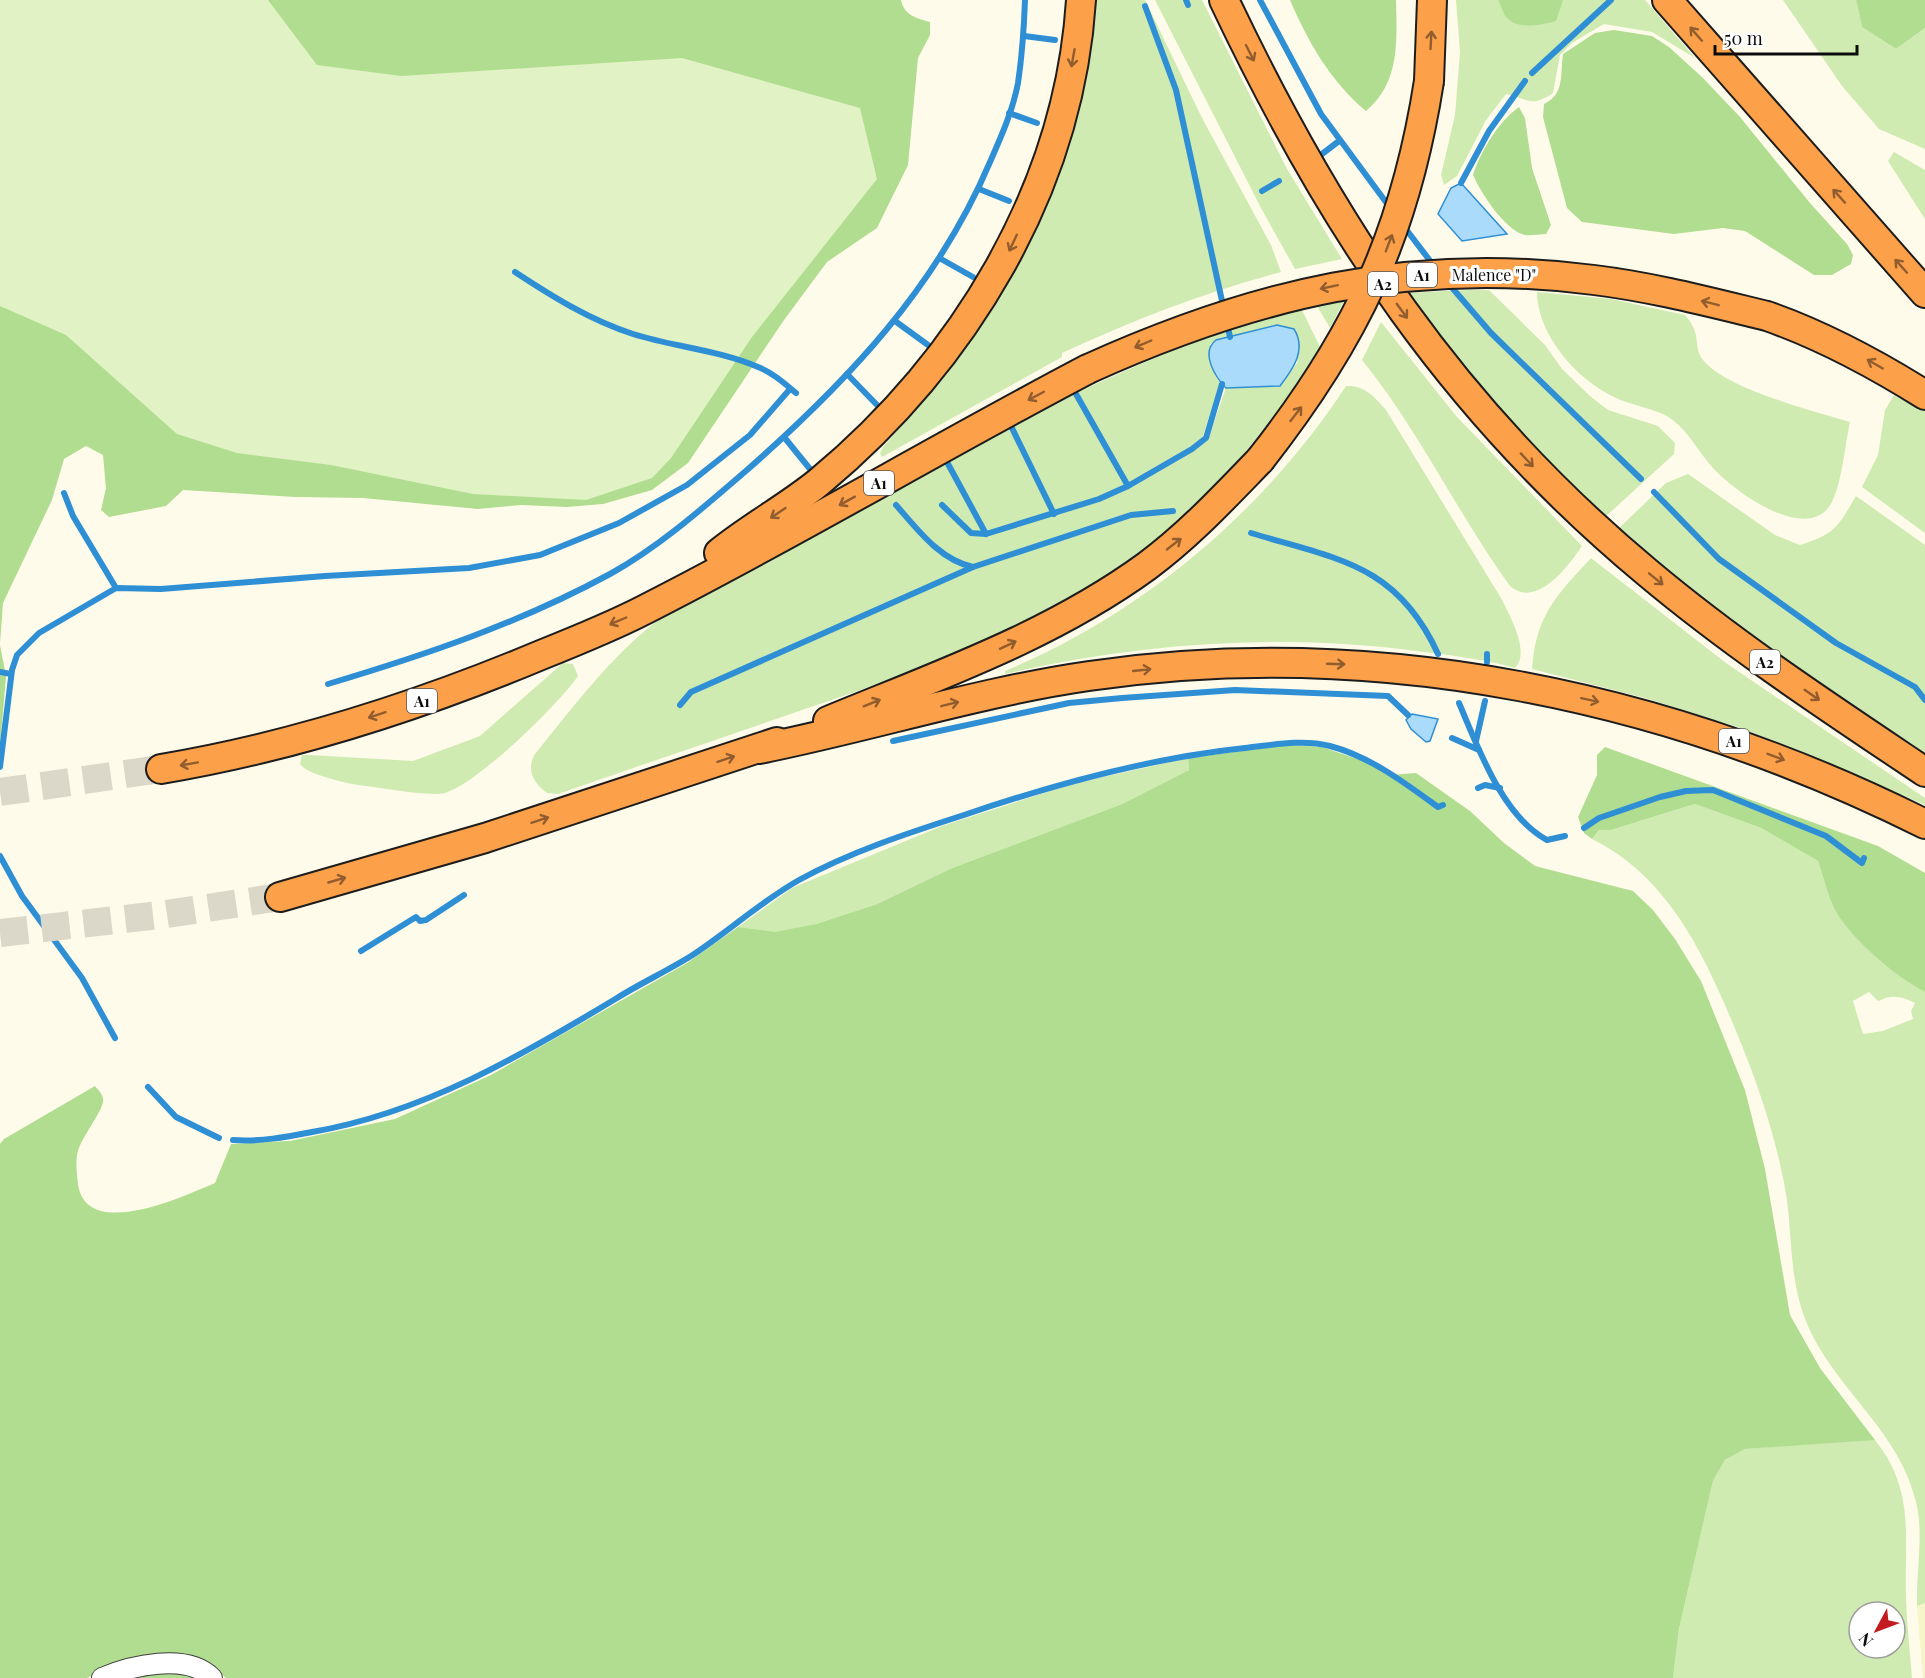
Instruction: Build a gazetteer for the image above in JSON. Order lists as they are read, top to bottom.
{
  "streets": {
    "highway": ["Malence \"D\"", "A1", "A2"]
  },
  "crossings": [
    ["Malence \"D\"", "A1"]
  ],
  "one_way": ["Malence \"D\""],
  "scale_bar": "50 m",
  "north": "bottom left"
}
